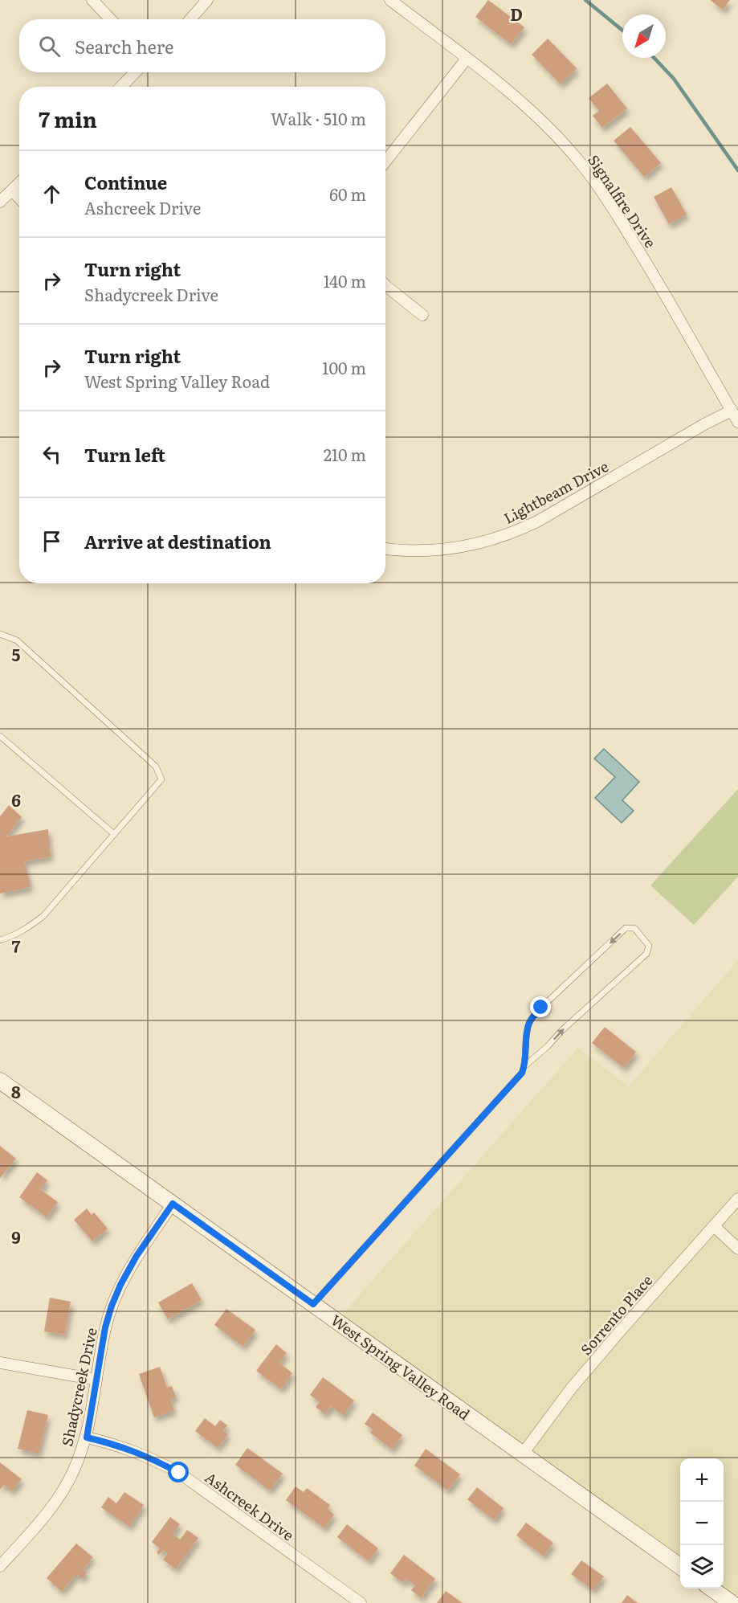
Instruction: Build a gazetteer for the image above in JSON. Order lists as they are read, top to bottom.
{
  "streets": {
    "street": [
      "Signalfire Drive",
      "Lightbeam Drive",
      "Sorrento Place",
      "West Spring Valley Road",
      "Shadycreek Drive",
      "Ashcreek Drive"
    ]
  },
  "crossings": [
    ["Signalfire Drive", "Lightbeam Drive"],
    ["Sorrento Place", "West Spring Valley Road"],
    ["West Spring Valley Road", "Shadycreek Drive"],
    ["Shadycreek Drive", "Ashcreek Drive"]
  ],
  "north": "bottom left",
  "page": {
    "search": "Search here",
    "heading": ["7 min", "Walk · 510 m"],
    "list": [
      ["Continue", "Ashcreek Drive", "60 m"],
      ["Turn right", "Shadycreek Drive", "140 m"],
      ["Turn right", "West Spring Valley Road", "100 m"],
      ["Turn left", "210 m"],
      "Arrive at destination"
    ],
    "map_buttons": ["+", "−"]
  },
  "grid": {
    "columns": ["D"],
    "rows": [
      "5",
      "6",
      "7",
      "8",
      "9"
    ]
  }
}
